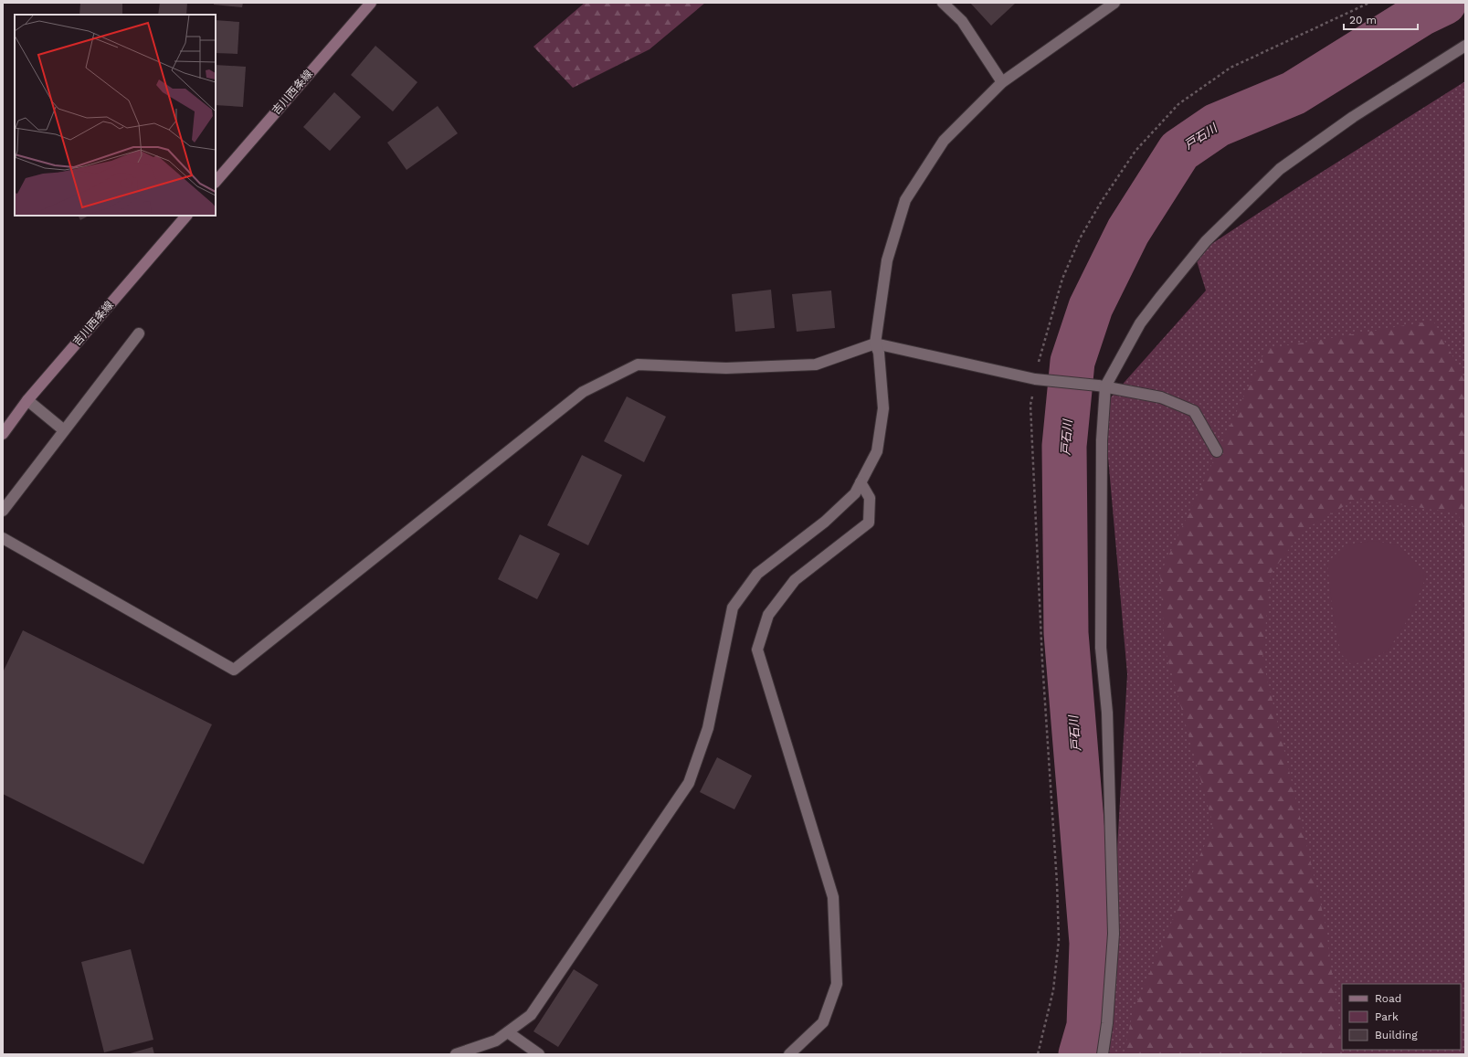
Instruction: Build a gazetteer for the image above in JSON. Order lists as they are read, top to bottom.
{
  "streets": {
    "main road": ["吉川西条線"]
  },
  "water": ["戸石川"],
  "legend": ["Road", "Park", "Building"],
  "scale_bar": "20 m"
}
